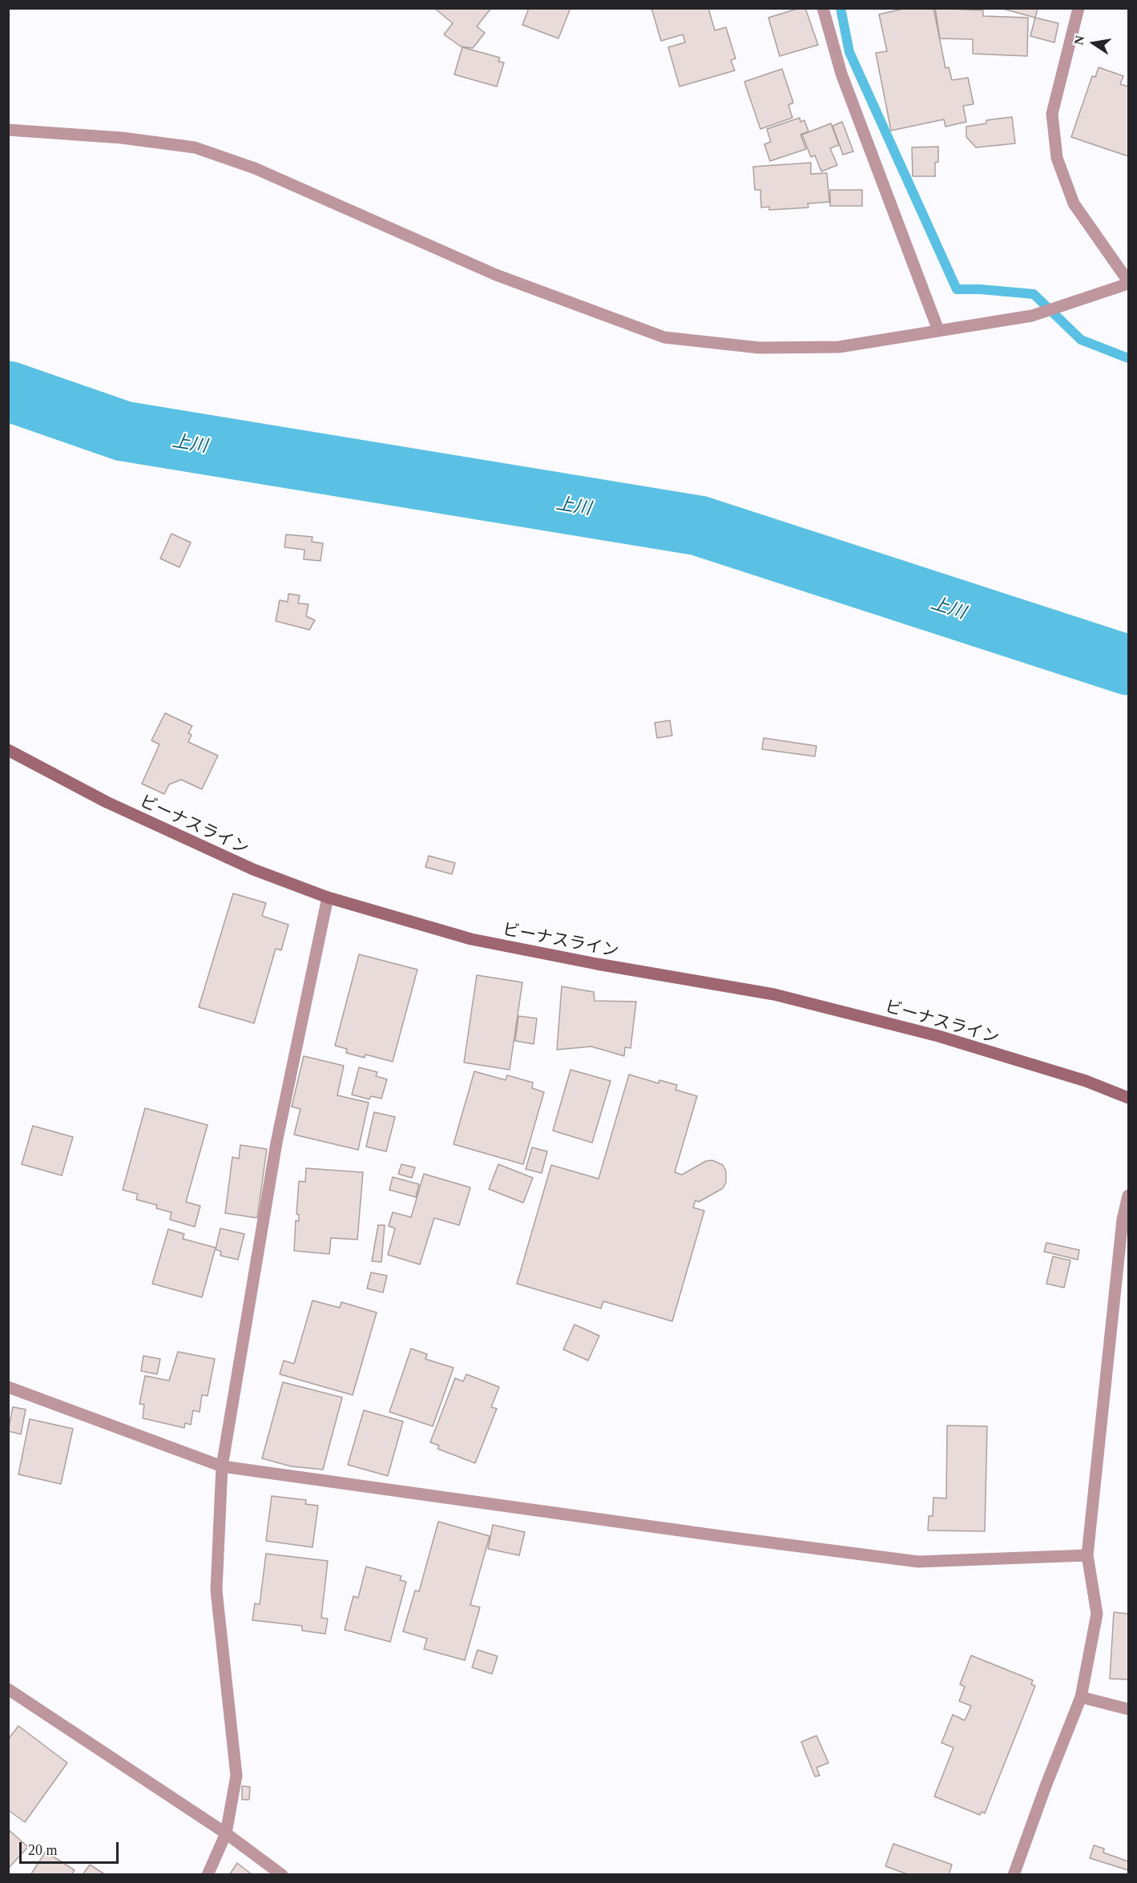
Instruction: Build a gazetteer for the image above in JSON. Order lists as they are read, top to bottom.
{
  "streets": {
    "main road": ["ビーナスライン"]
  },
  "water": ["上川"],
  "scale_bar": "20 m",
  "north": "left"
}
